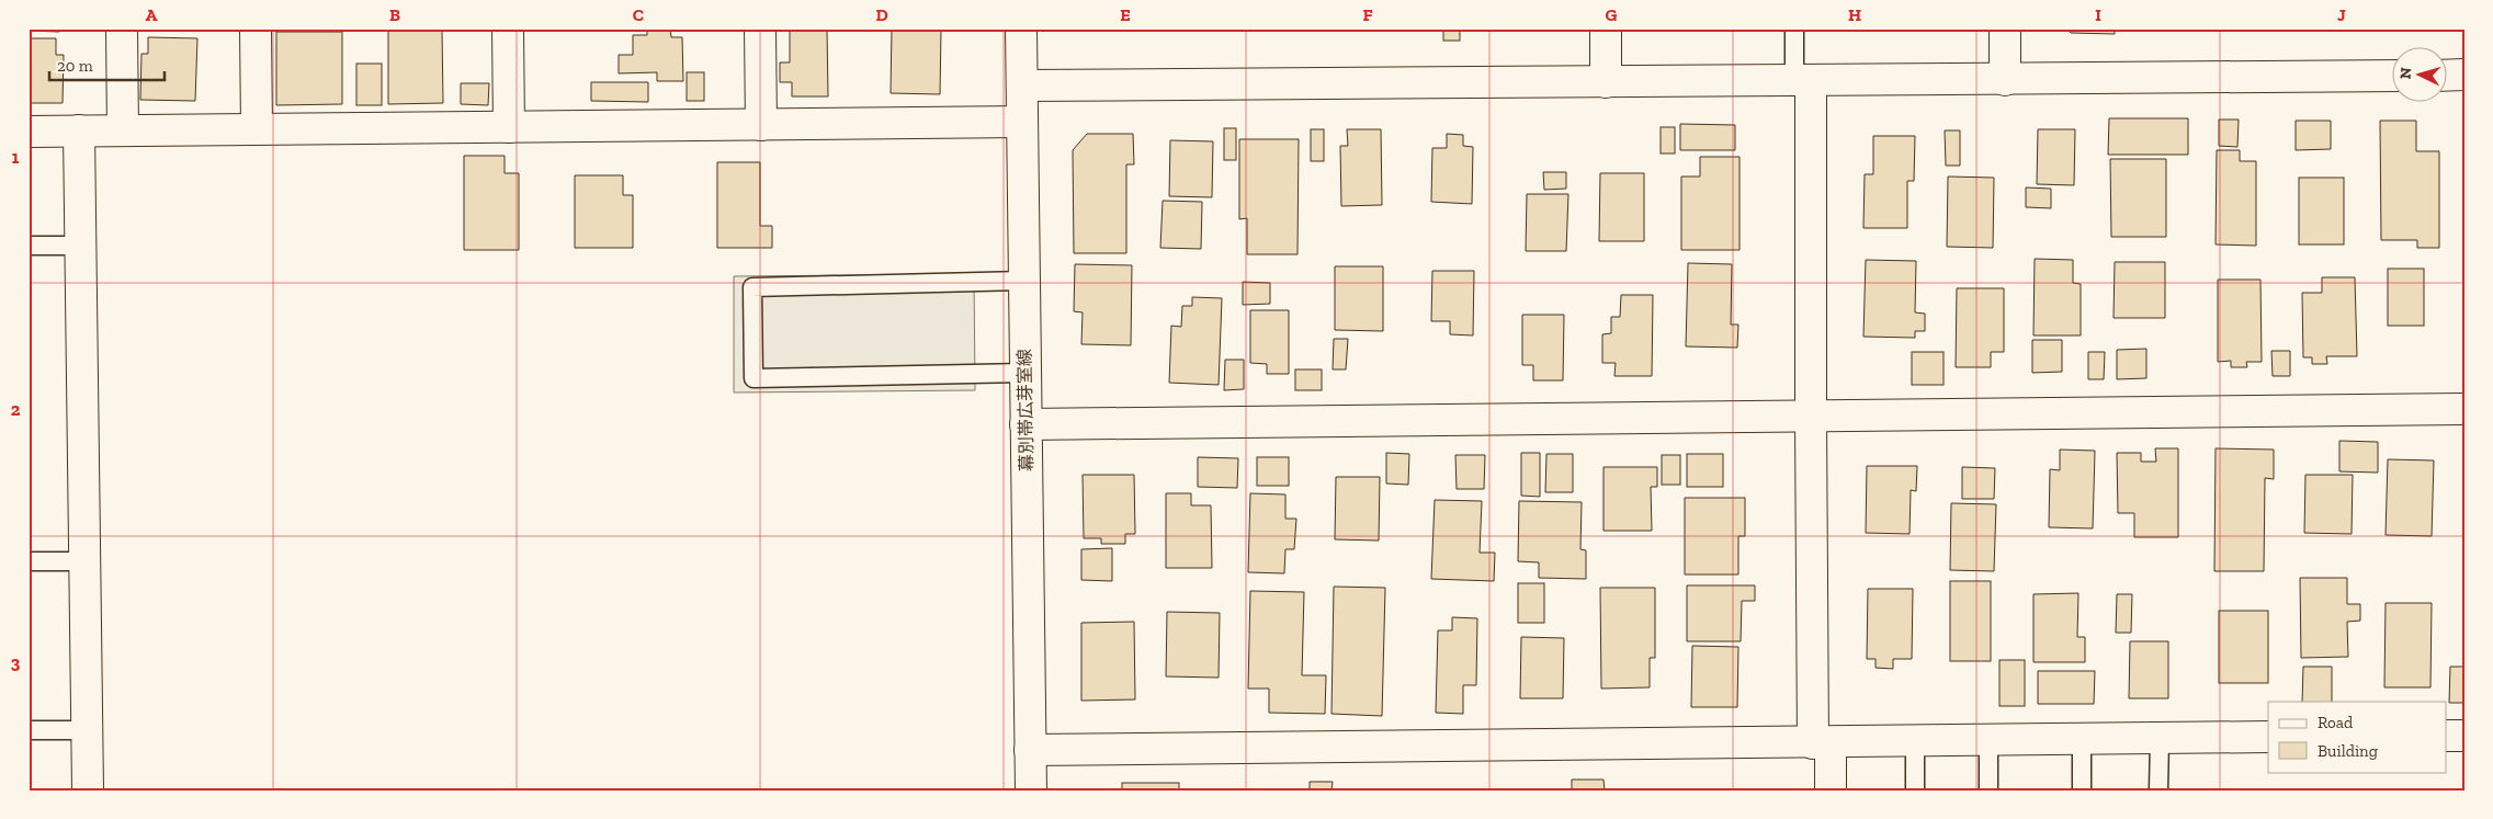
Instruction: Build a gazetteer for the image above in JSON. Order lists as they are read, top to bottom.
{
  "streets": {
    "street": ["幕別帯広芽室線"]
  },
  "legend": ["Road", "Building"],
  "scale_bar": "20 m",
  "north": "left",
  "grid": {
    "columns": [
      "A",
      "B",
      "C",
      "D",
      "E",
      "F",
      "G",
      "H",
      "I",
      "J"
    ],
    "rows": ["1", "2", "3"]
  }
}
